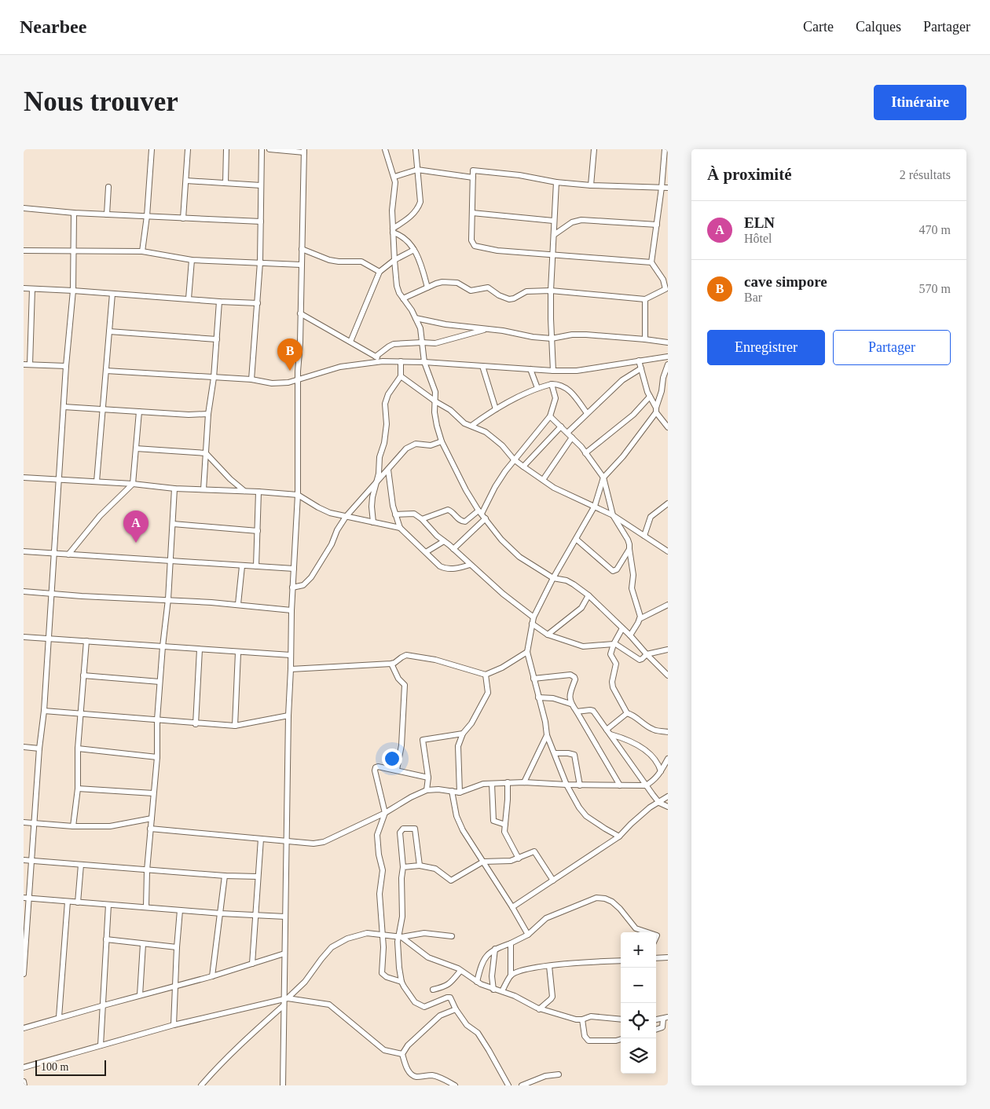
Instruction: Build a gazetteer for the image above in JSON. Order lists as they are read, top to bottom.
{
  "scale_bar": "100 m",
  "page": {
    "header": "Nearbee",
    "nav": ["Carte", "Calques", "Partager"],
    "buttons": [
      "Itinéraire",
      ["Enregistrer", "Partager"]
    ],
    "title": "Nous trouver",
    "heading": ["À proximité", "2 résultats"],
    "list": [
      {
        "mark": "A",
        "name": "ELN",
        "note": "Hôtel",
        "value": "470 m"
      },
      {
        "mark": "B",
        "name": "cave simpore",
        "note": "Bar",
        "value": "570 m"
      }
    ],
    "pins": ["B", "A"],
    "map_buttons": ["+", "−"],
    "scale": "100 m"
  }
}
